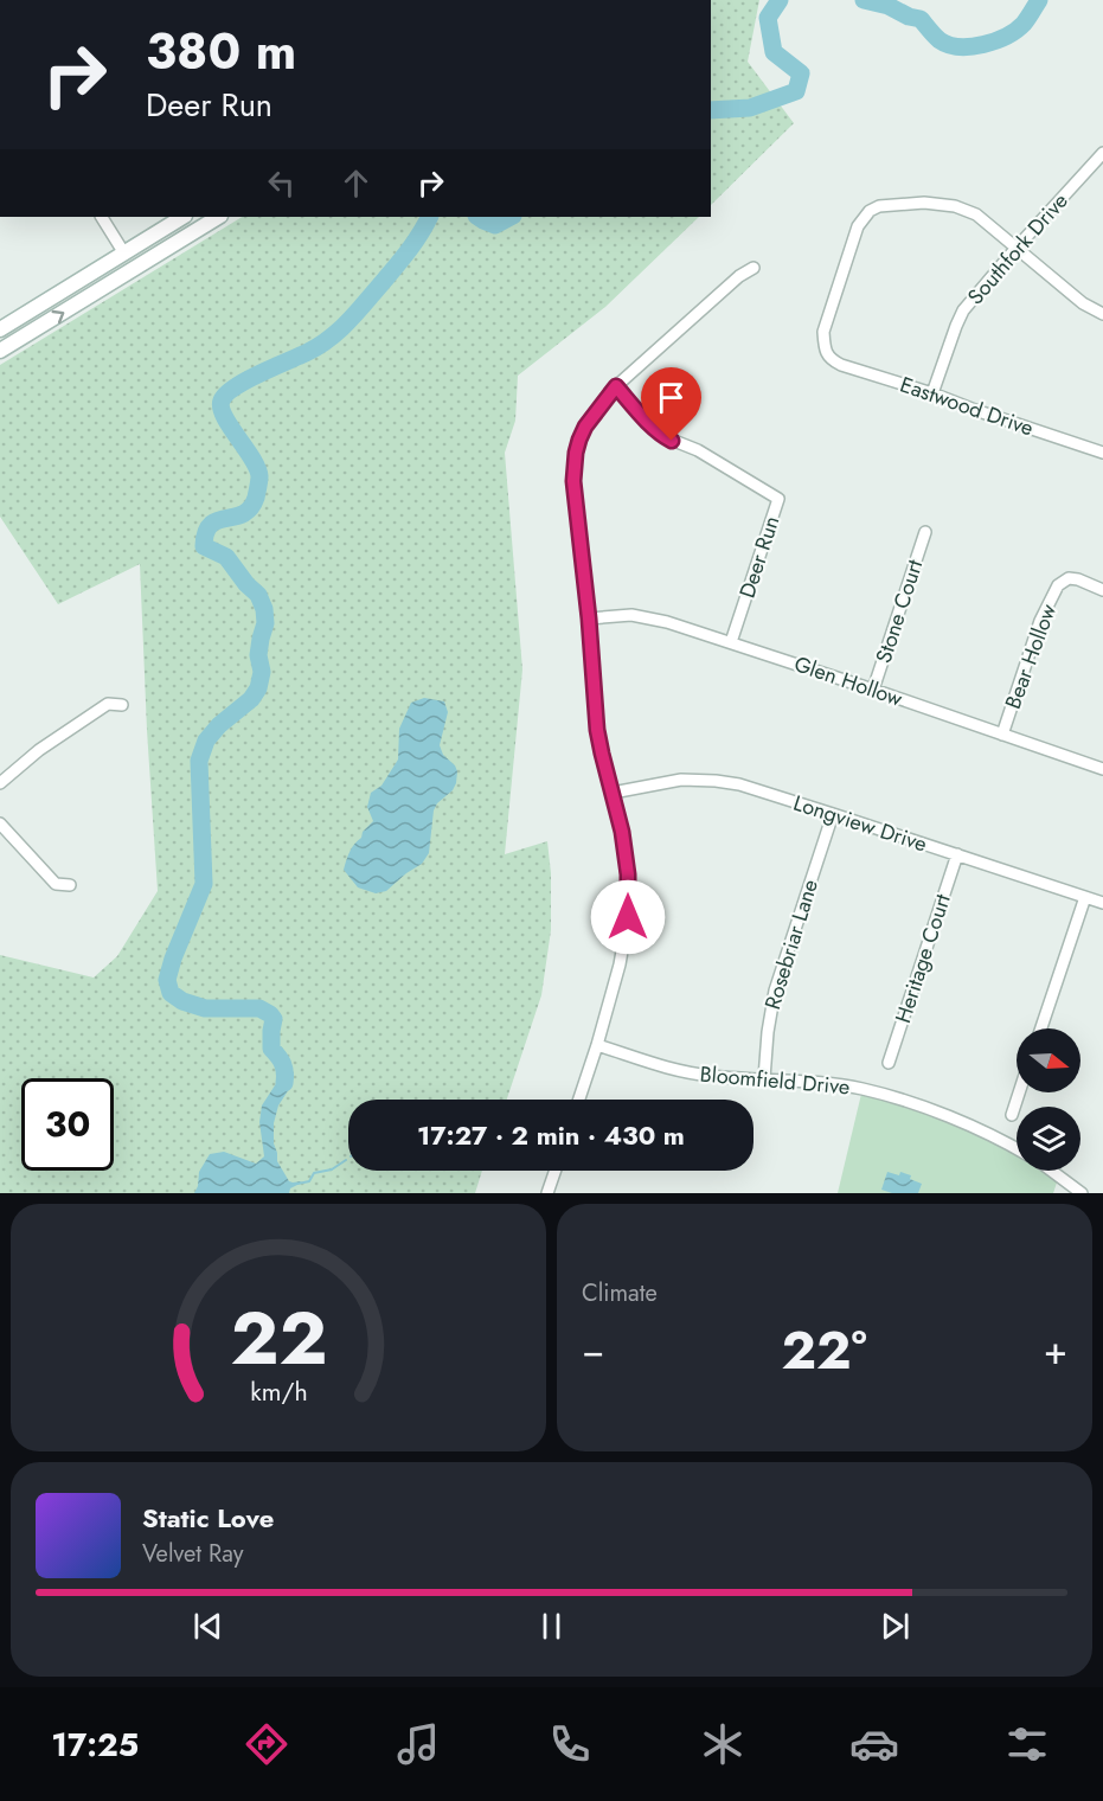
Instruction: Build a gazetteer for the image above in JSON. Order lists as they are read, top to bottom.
{
  "streets": {
    "street": [
      "Southfork Drive",
      "Eastwood Drive",
      "Deer Run",
      "Stone Court",
      "Bear Hollow",
      "Glen Hollow",
      "Longview Drive",
      "Rosebriar Lane",
      "Heritage Court",
      "Bloomfield Drive"
    ]
  },
  "crossings": [
    ["Southfork Drive", "Eastwood Drive"],
    ["Deer Run", "Glen Hollow"],
    ["Stone Court", "Glen Hollow"],
    ["Bear Hollow", "Glen Hollow"],
    ["Longview Drive", "Rosebriar Lane"],
    ["Longview Drive", "Heritage Court"],
    ["Rosebriar Lane", "Bloomfield Drive"]
  ],
  "north": "right",
  "page": {
    "turn": ["380 m", "Deer Run"],
    "limit": "30",
    "trip": "17:27 · 2 min · 430 m",
    "tile": "Climate",
    "heat": ["−", "22°", "+"],
    "song": ["Static Love", "Velvet Ray"],
    "tabs": "17:25",
    "gauge": ["22", "km/h"]
  }
}
